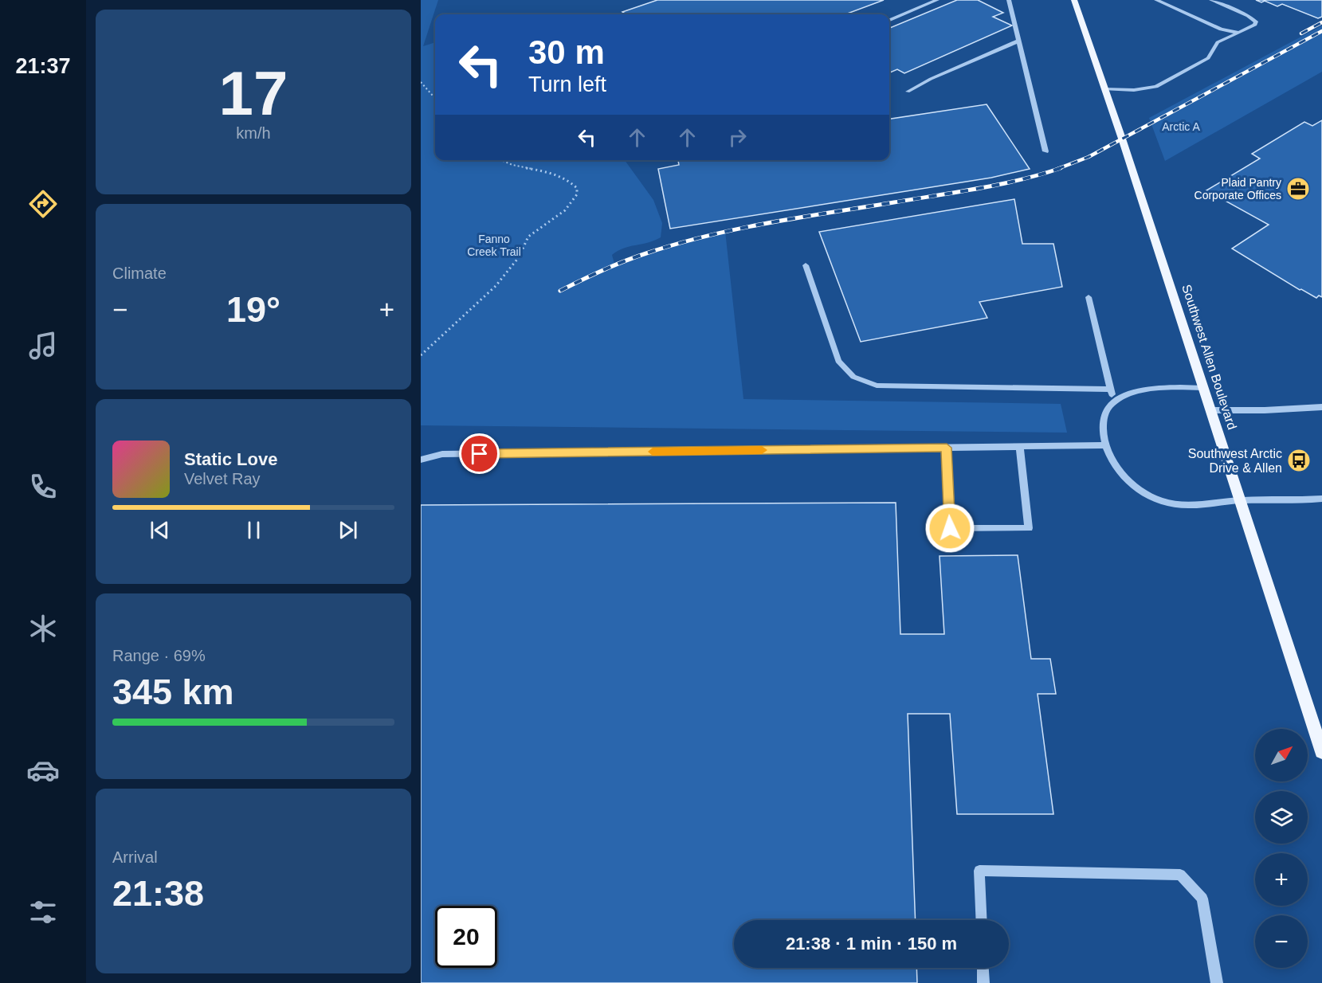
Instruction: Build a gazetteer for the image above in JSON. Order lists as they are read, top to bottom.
{
  "streets": {
    "main road": ["Southwest Allen Boulevard"]
  },
  "parks": ["Arctic A", "Fanno Creek Trail"],
  "places": {
    "office": ["Plaid Pantry Corporate Offices"],
    "bus stop": ["Southwest Arctic Drive & Allen"]
  },
  "north": "top right",
  "page": {
    "tabs": "21:37",
    "tile": [
      ["17", "km/h"],
      "Climate",
      ["Range · 69%", "345 km"],
      ["Arrival", "21:38"]
    ],
    "turn": ["30 m", "Turn left"],
    "heat": ["−", "19°", "+"],
    "song": ["Static Love", "Velvet Ray"],
    "map_buttons": ["+", "−"],
    "limit": "20",
    "trip": "21:38 · 1 min · 150 m"
  }
}
